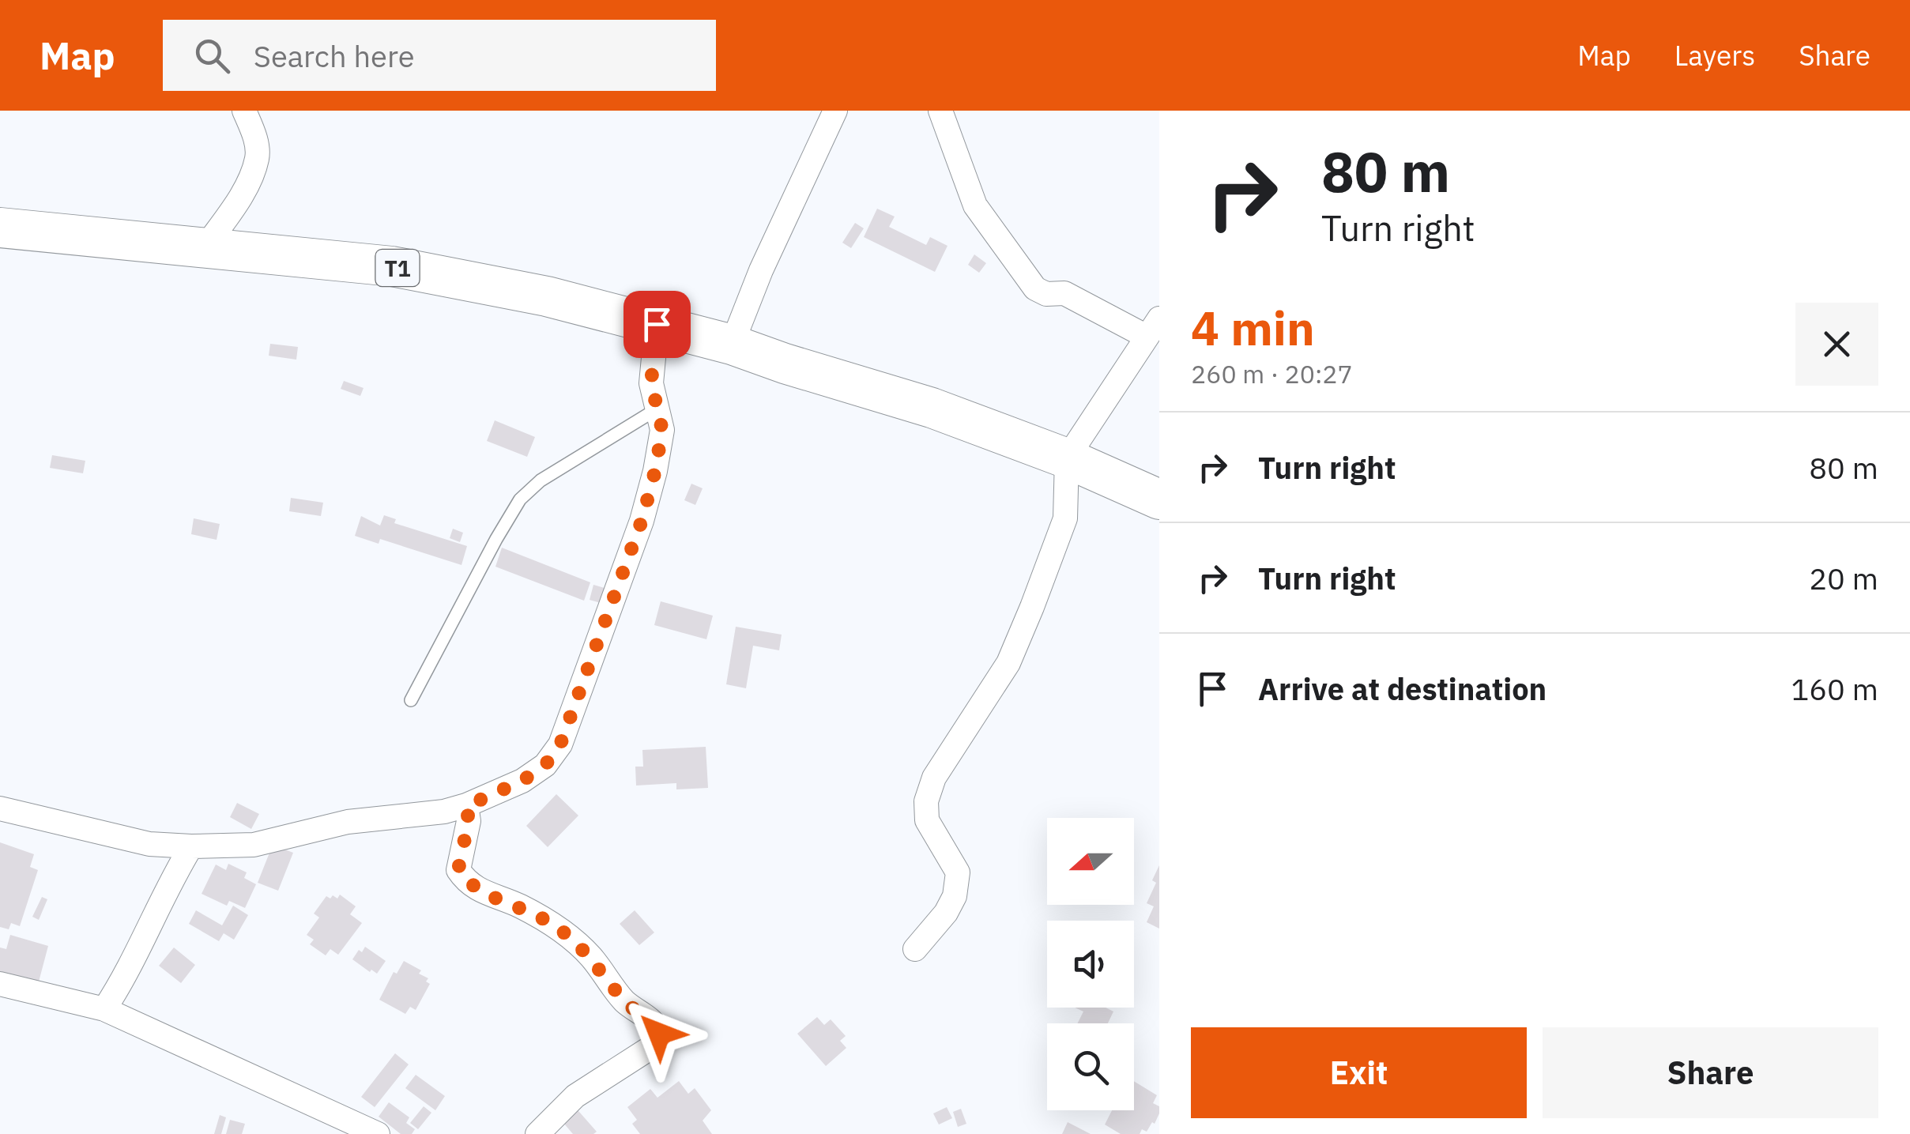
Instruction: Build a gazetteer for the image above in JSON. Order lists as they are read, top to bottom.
{
  "streets": {
    "highway": ["T1"]
  },
  "north": "left",
  "page": {
    "header": "Map",
    "search": "Search here",
    "nav": ["Map", "Layers", "Share"],
    "turn": ["80 m", "Turn right"],
    "heading": ["4 min", "260 m · 20:27"],
    "list": [
      {
        "name": "Turn right",
        "value": "80 m"
      },
      {
        "name": "Turn right",
        "value": "20 m"
      },
      {
        "name": "Arrive at destination",
        "value": "160 m"
      }
    ],
    "buttons": ["Exit", "Share"]
  }
}
